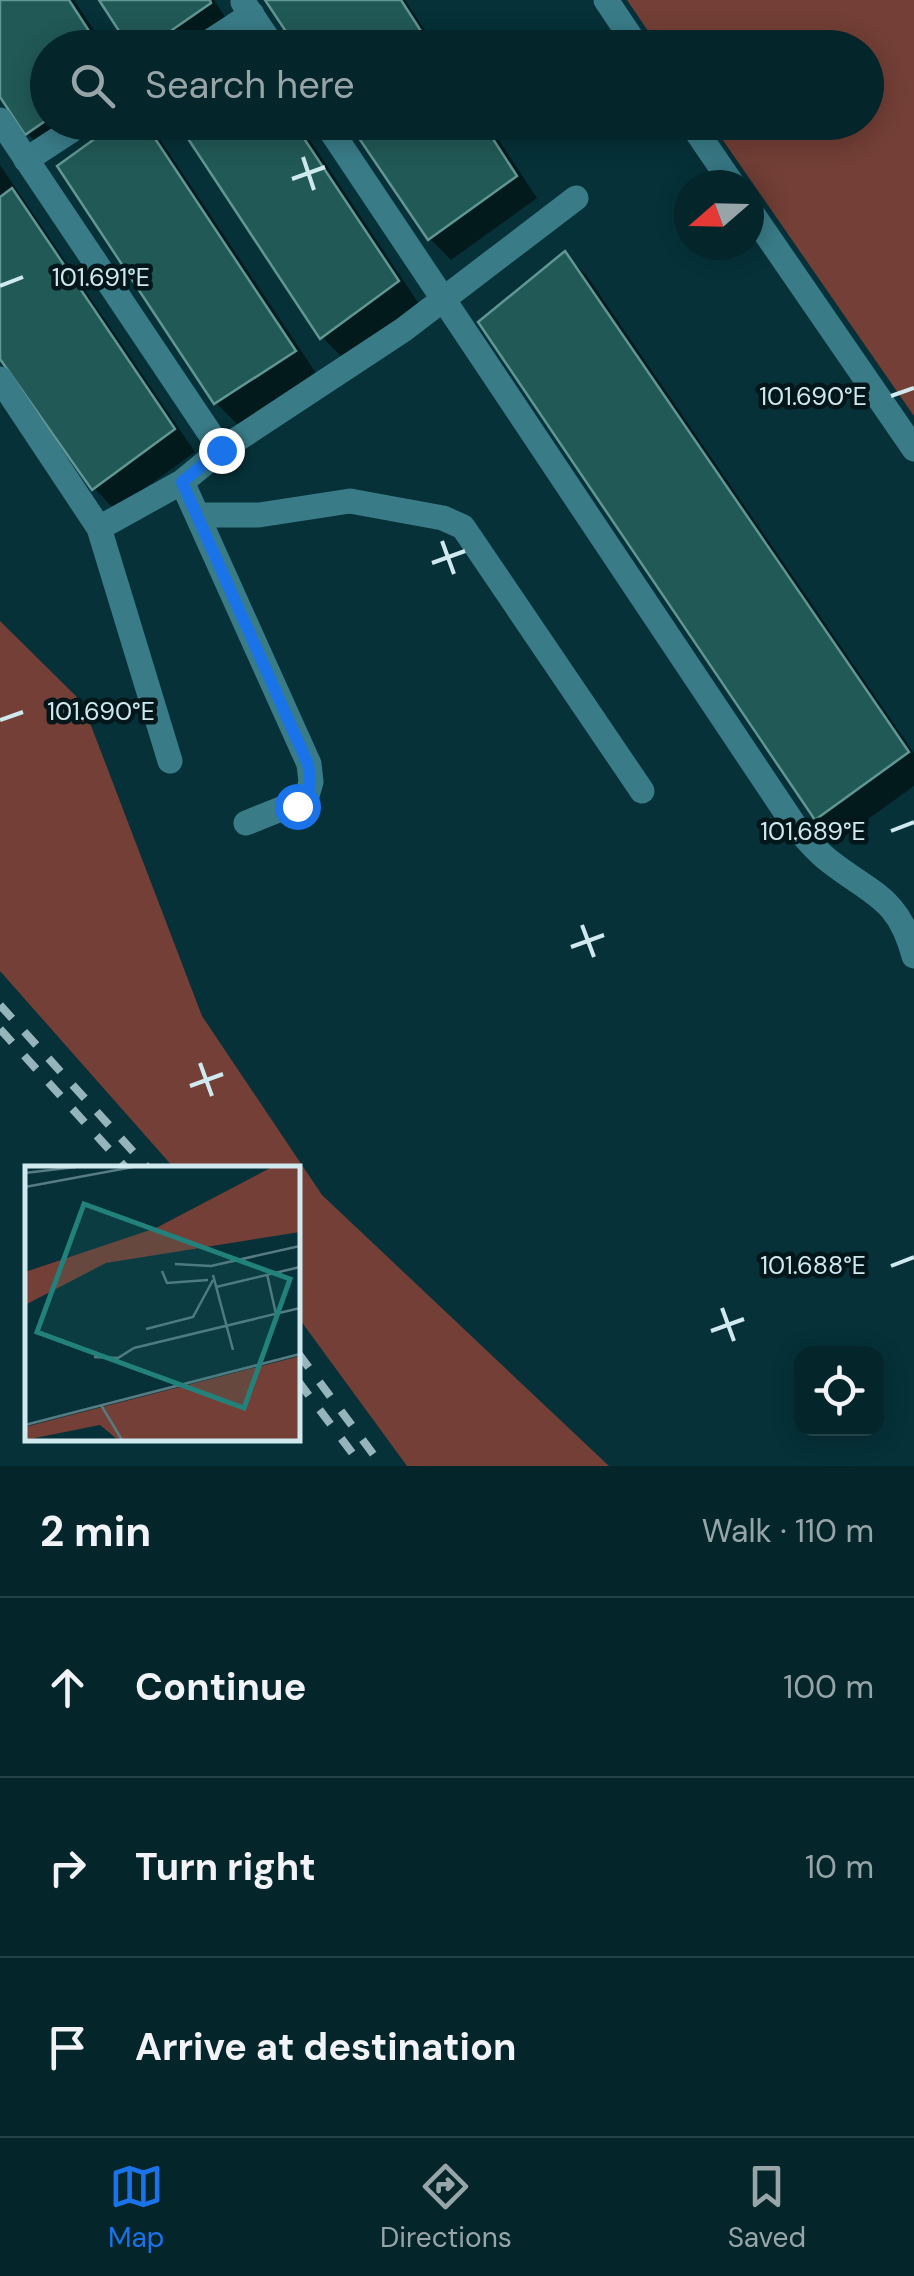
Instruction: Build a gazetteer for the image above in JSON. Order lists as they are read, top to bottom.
{
  "north": "left",
  "page": {
    "search": "Search here",
    "heading": ["2 min", "Walk · 110 m"],
    "list": [
      ["Continue", "100 m"],
      ["Turn right", "10 m"],
      "Arrive at destination"
    ],
    "nav": ["Map", "Directions", "Saved"]
  },
  "coordinates": [
    "101.691°E",
    "101.690°E",
    "101.689°E",
    "101.688°E"
  ]
}
